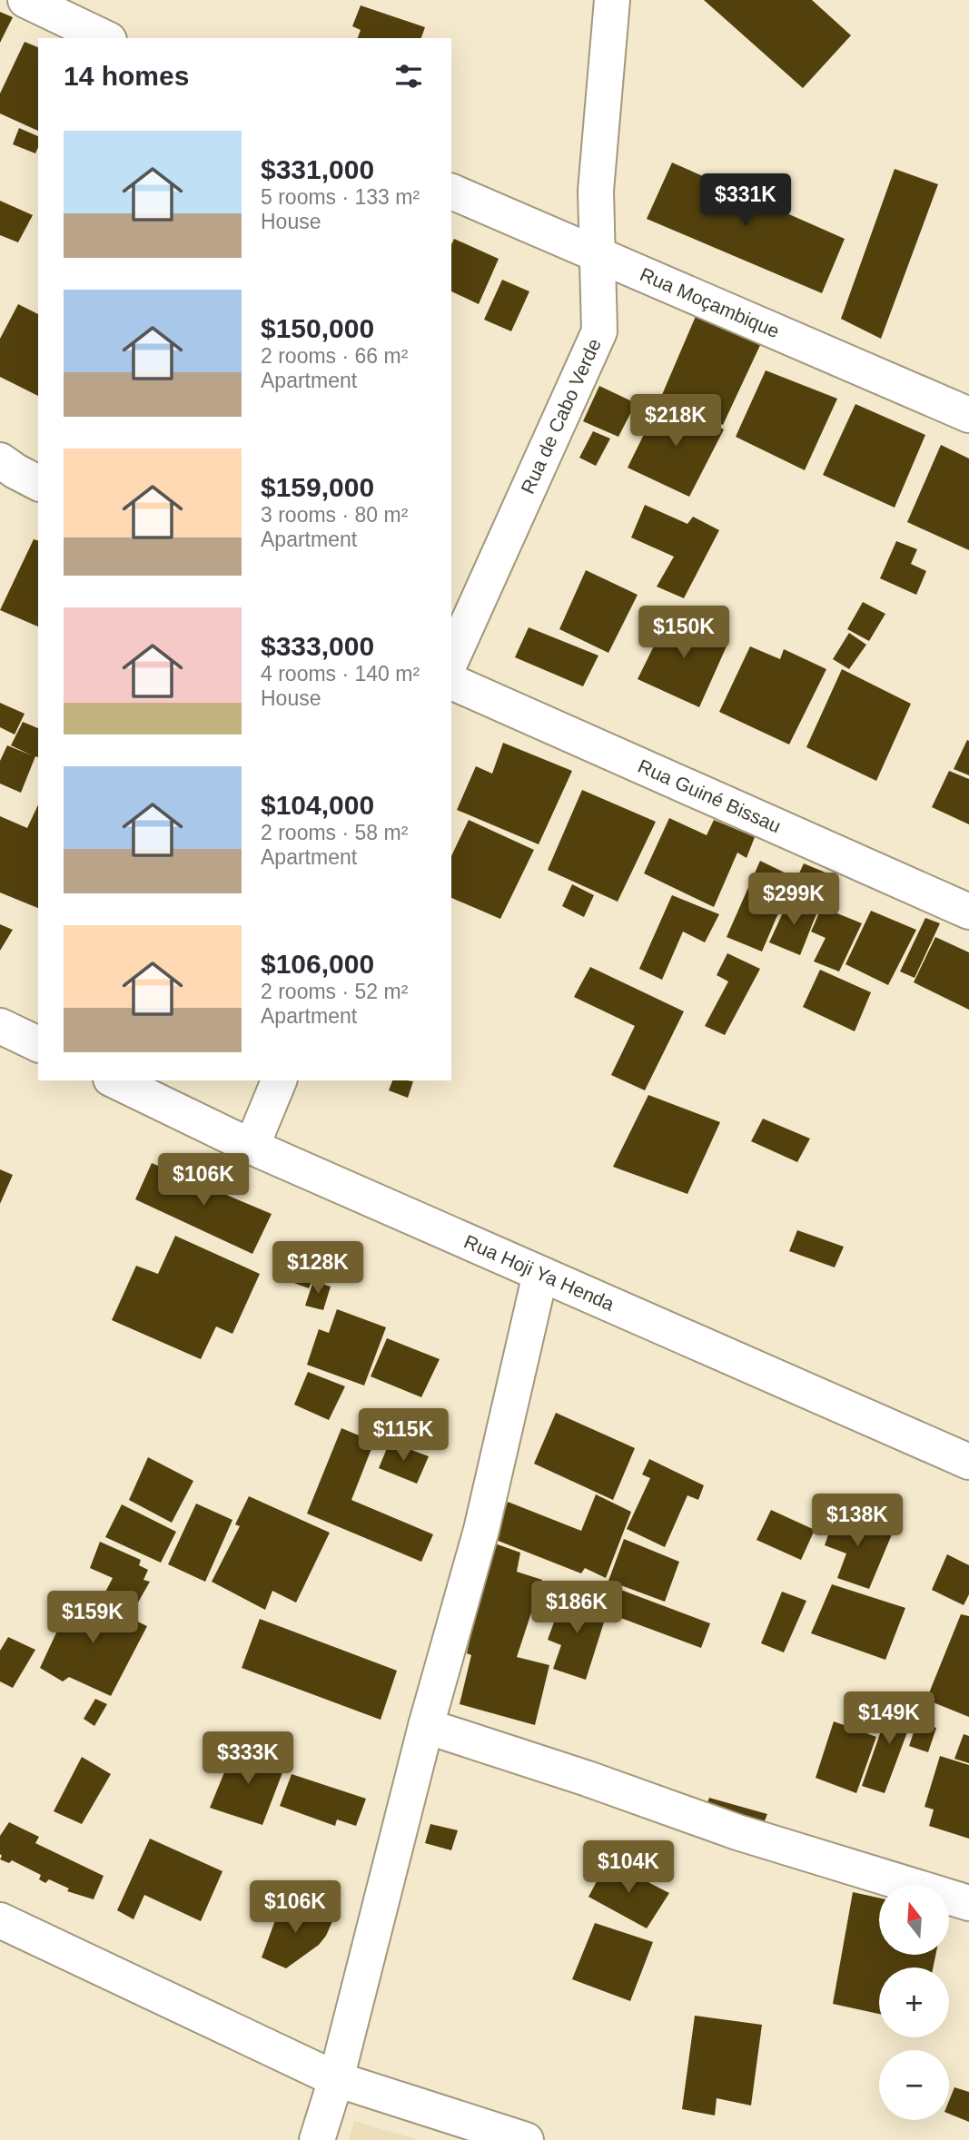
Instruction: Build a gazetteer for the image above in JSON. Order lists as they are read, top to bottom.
{
  "streets": {
    "street": [
      "Rua Moçambique",
      "Rua de Cabo Verde",
      "Rua Guiné Bissau",
      "Rua Hoji Ya Henda"
    ]
  },
  "crossings": [
    ["Rua Moçambique", "Rua de Cabo Verde"]
  ],
  "north": "top",
  "page": {
    "heading": "14 homes",
    "list": [
      {
        "name": "$331,000",
        "note": "5 rooms · 133 m² · House"
      },
      {
        "name": "$150,000",
        "note": "2 rooms · 66 m² · Apartment"
      },
      {
        "name": "$159,000",
        "note": "3 rooms · 80 m² · Apartment"
      },
      {
        "name": "$333,000",
        "note": "4 rooms · 140 m² · House"
      },
      {
        "name": "$104,000",
        "note": "2 rooms · 58 m² · Apartment"
      },
      {
        "name": "$106,000",
        "note": "2 rooms · 52 m² · Apartment"
      }
    ],
    "price": [
      "$331K",
      "$218K",
      "$150K",
      "$299K",
      "$106K",
      "$128K",
      "$115K",
      "$138K",
      "$186K",
      "$159K",
      "$149K",
      "$333K",
      "$104K",
      "$106K"
    ],
    "map_buttons": ["+", "−"]
  }
}
